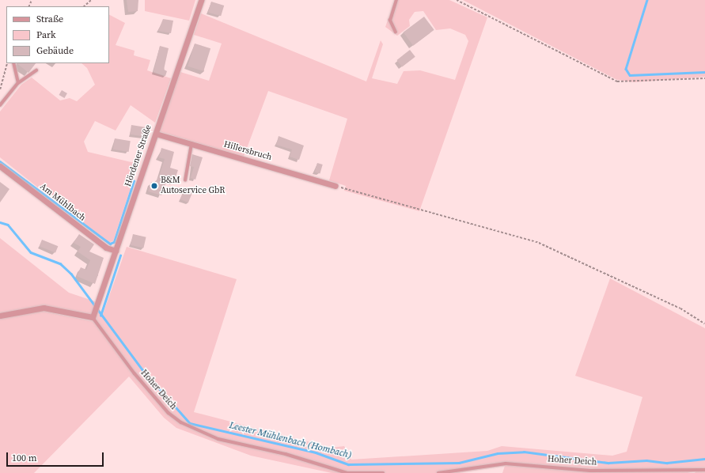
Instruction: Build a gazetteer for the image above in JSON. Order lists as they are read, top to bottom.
{
  "streets": {
    "street": ["Hillersbruch", "Hördener Straße", "Am Mühlbach"],
    "lane": ["Hoher Deich"]
  },
  "crossings": [
    ["Hillersbruch", "Hördener Straße"],
    ["Hördener Straße", "Am Mühlbach"],
    ["Hördener Straße", "Hoher Deich"]
  ],
  "water": ["Leester Mühlenbach (Hombach)"],
  "places": ["B&M Autoservice GbR"],
  "legend": ["Straße", "Park", "Gebäude"],
  "scale_bar": "100 m"
}
